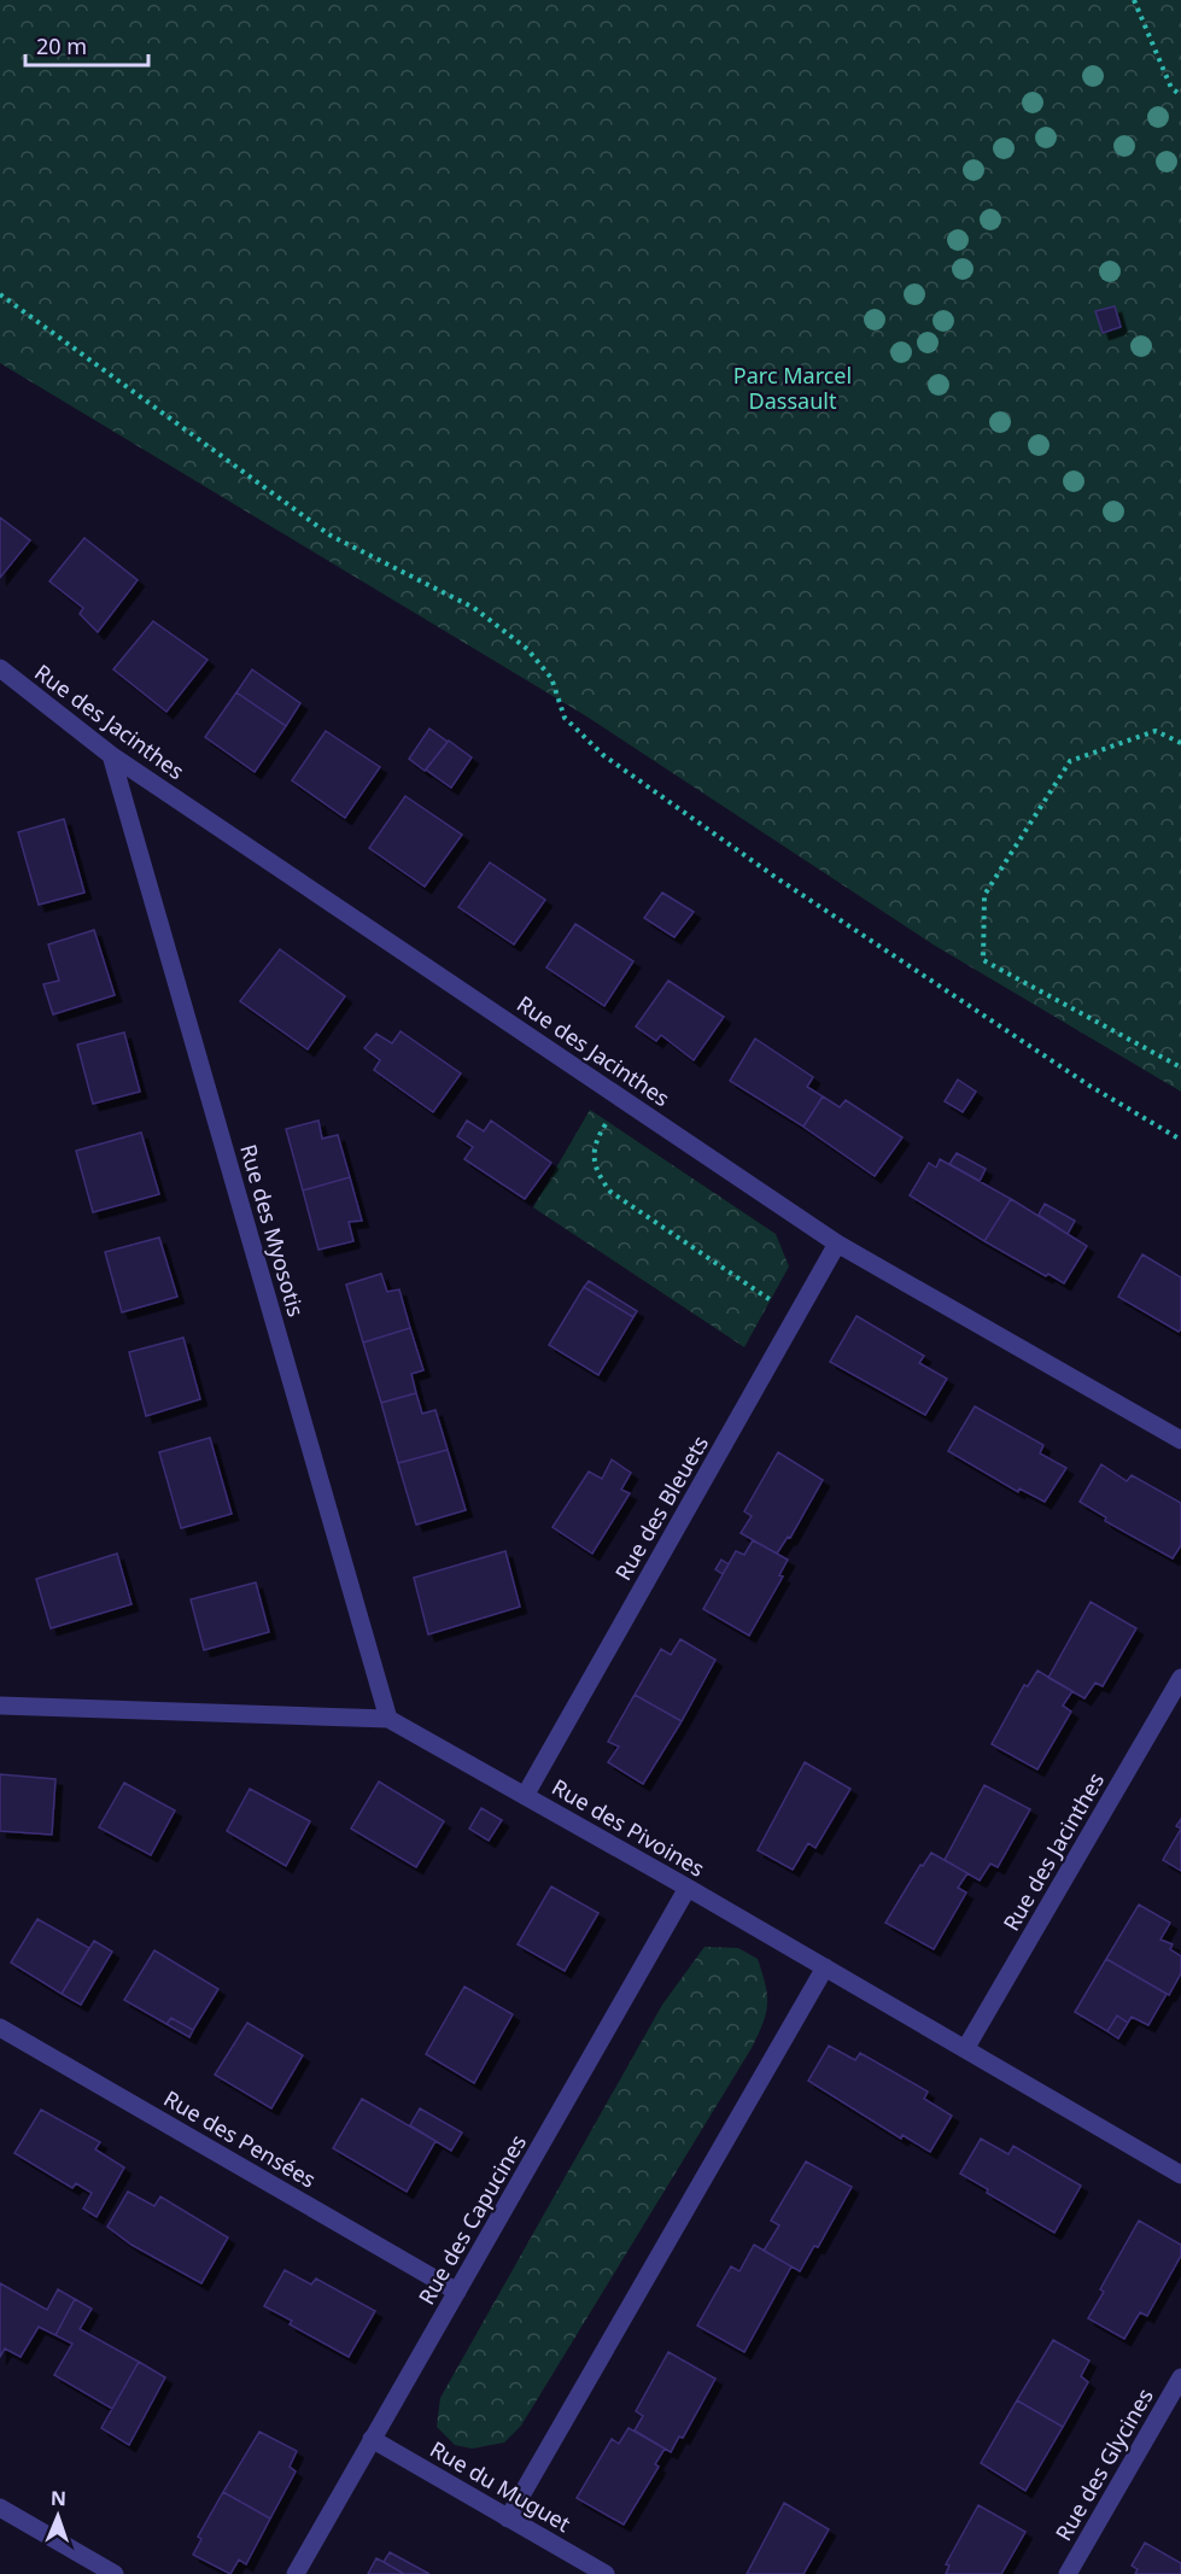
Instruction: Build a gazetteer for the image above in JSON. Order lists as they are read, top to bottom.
{
  "streets": {
    "street": [
      "Rue des Jacinthes",
      "Rue des Myosotis",
      "Rue des Bleuets",
      "Rue des Pivoines",
      "Rue des Pensées",
      "Rue des Capucines",
      "Rue des Glycines",
      "Rue du Muguet"
    ]
  },
  "crossings": [
    ["Rue des Jacinthes", "Rue des Myosotis"],
    ["Rue des Jacinthes", "Rue des Bleuets"],
    ["Rue des Jacinthes", "Rue des Pivoines"],
    ["Rue des Myosotis", "Rue des Pivoines"],
    ["Rue des Bleuets", "Rue des Pivoines"],
    ["Rue des Pivoines", "Rue des Capucines"],
    ["Rue des Pensées", "Rue des Capucines"],
    ["Rue des Capucines", "Rue du Muguet"]
  ],
  "parks": ["Parc Marcel Dassault"],
  "scale_bar": "20 m",
  "north": "top"
}
